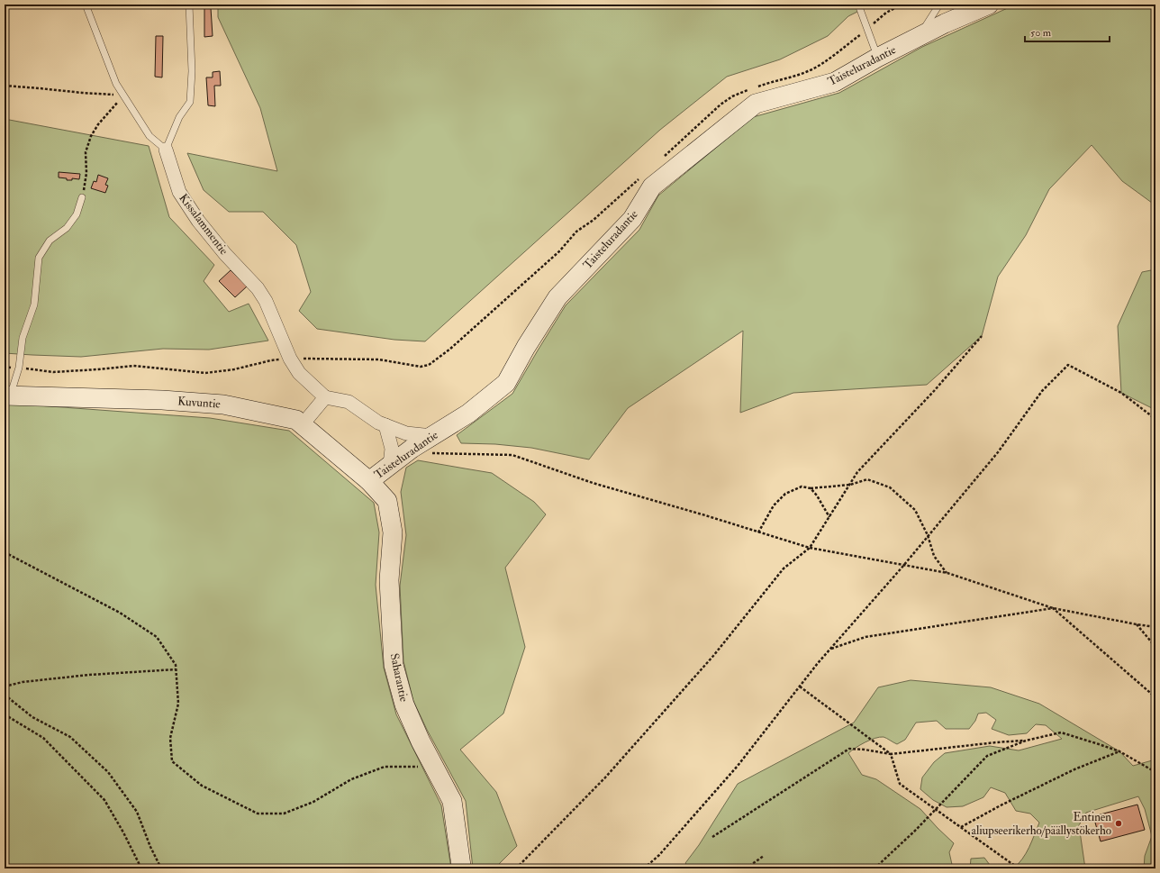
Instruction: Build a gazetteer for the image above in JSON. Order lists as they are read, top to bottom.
{
  "streets": {
    "street": [
      "Taisteluradantie",
      "Kissalammentie",
      "Kuvuntie",
      "Saharantie"
    ]
  },
  "crossings": [
    ["Taisteluradantie", "Kuvuntie"],
    ["Taisteluradantie", "Saharantie"],
    ["Kuvuntie", "Saharantie"]
  ],
  "places": ["Entinen aliupseerikerho/päällystökerho"],
  "scale_bar": "50 m"
}
